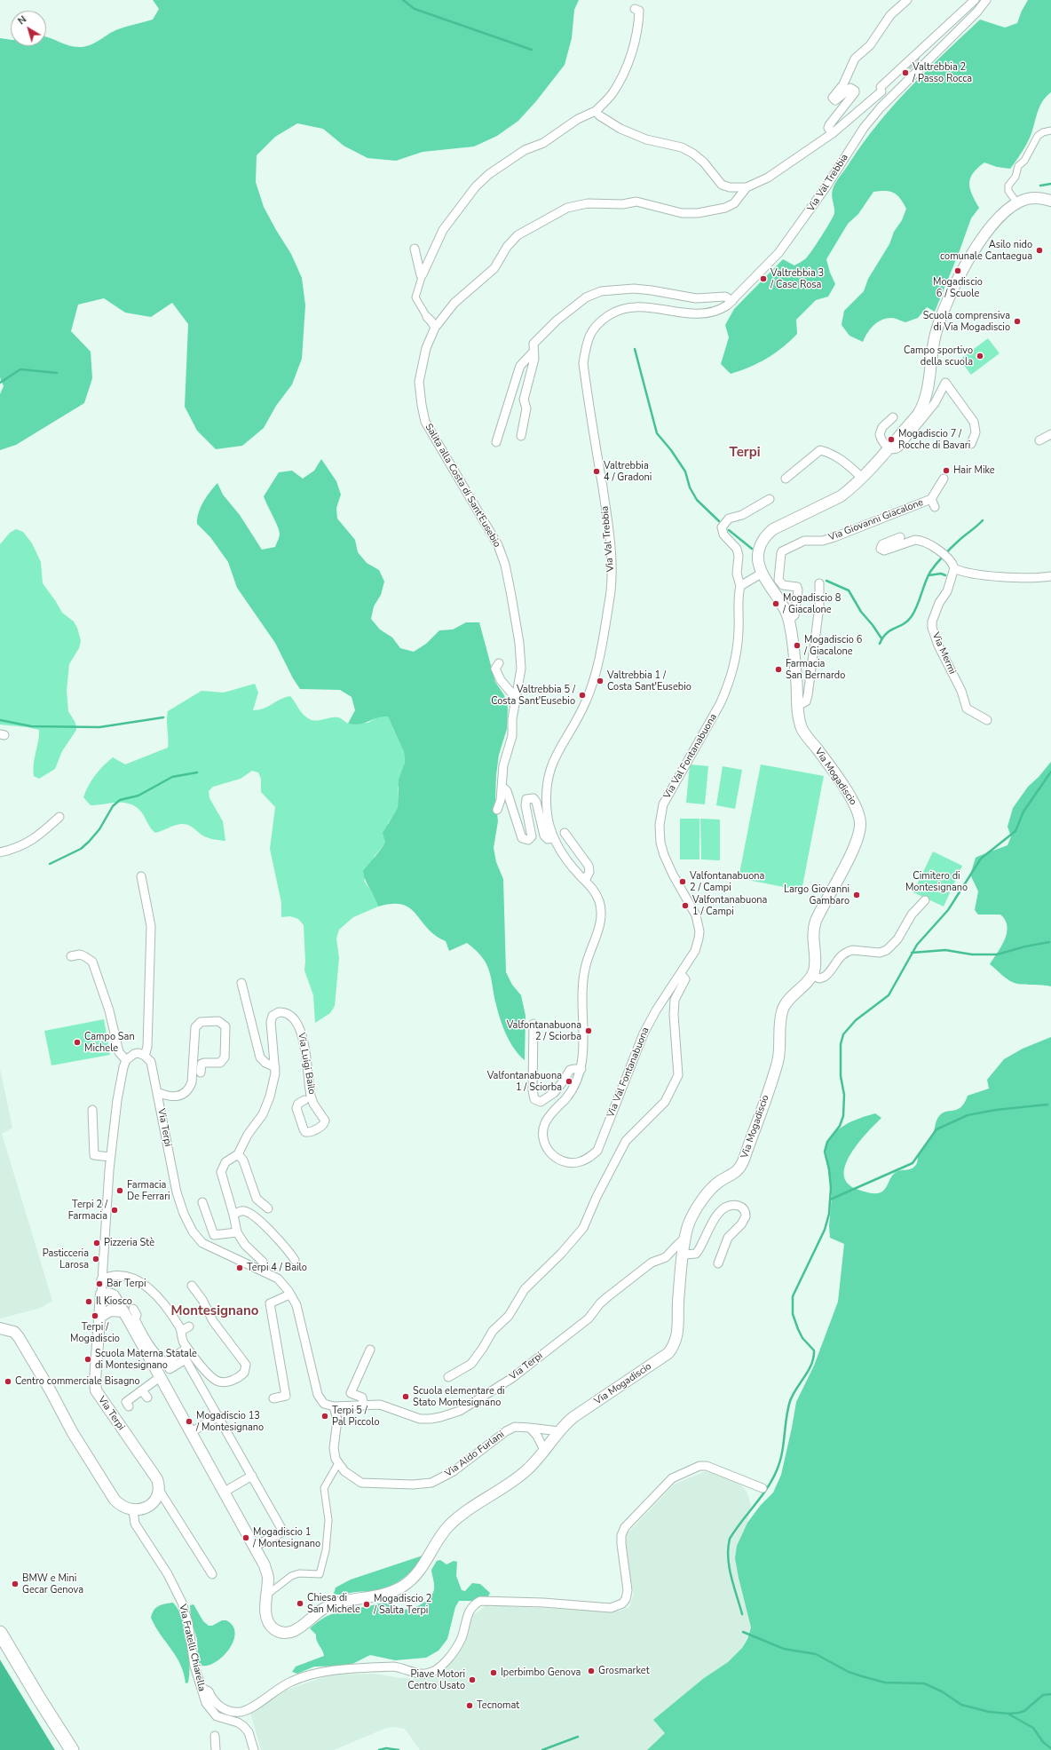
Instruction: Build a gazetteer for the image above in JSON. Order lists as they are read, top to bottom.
{
  "streets": {
    "street": [
      "Via Val Trebbia",
      "Salita alla Costa di Sant'Eusebio",
      "Via Giovanni Giacalone",
      "Via Mermi",
      "Via Val Fontanabuona",
      "Via Mogadiscio",
      "Via Luigi Bailo",
      "Via Terpi",
      "Via Aldo Furlani",
      "Via Fratelli Chiarella"
    ]
  },
  "crossings": [
    ["Via Val Trebbia", "Salita alla Costa di Sant'Eusebio"],
    ["Via Val Trebbia", "Via Val Fontanabuona"],
    ["Via Giovanni Giacalone", "Via Mogadiscio"],
    ["Via Mogadiscio", "Via Terpi"],
    ["Via Mogadiscio", "Via Aldo Furlani"],
    ["Via Luigi Bailo", "Via Terpi"],
    ["Via Terpi", "Via Aldo Furlani"]
  ],
  "districts": ["Terpi", "Montesignano"],
  "parks": ["Cimitero di Montesignano"],
  "places": [
    "Valtrebbia 2 / Passo Rocca",
    "Asilo nido comunale Cantaegua",
    "Mogadiscio 6 / Scuole",
    "Valtrebbia 3 / Case Rosa",
    "Scuola comprensiva di Via Mogadiscio",
    "Campo sportivo della scuola",
    "Mogadiscio 7 / Rocche di Bavari",
    "Hair Mike",
    "Valtrebbia 4 / Gradoni",
    "Mogadiscio 8 / Giacalone",
    "Mogadiscio 6 / Giacalone",
    "Farmacia San Bernardo",
    "Valtrebbia 1 / Costa Sant'Eusebio",
    "Valtrebbia 5 / Costa Sant'Eusebio",
    "Valfontanabuona 2 / Campi",
    "Largo Giovanni Gambaro",
    "Valfontanabuona 1 / Campi",
    "Valfontanabuona 2 / Sciorba",
    "Campo San Michele",
    "Valfontanabuona 1 / Sciorba",
    "Farmacia De Ferrari",
    "Terpi 2 / Farmacia",
    "Pizzeria Stè",
    "Pasticceria Larosa",
    "Terpi 4 / Bailo",
    "Bar Terpi",
    "Il Kiosco",
    "Terpi / Mogadiscio",
    "Scuola Materna Statale di Montesignano",
    "Centro commerciale Bisagno",
    "Scuola elementare di Stato Montesignano",
    "Terpi 5 / Pal Piccolo",
    "Mogadiscio 13 / Montesignano",
    "Mogadiscio 1 / Montesignano",
    "BMW e Mini Gecar Genova",
    "Chiesa di San Michele",
    "Mogadiscio 2 / Salita Terpi",
    "Grosmarket",
    "Iperbimbo Genova",
    "Piave Motori Centro Usato",
    "Tecnomat"
  ],
  "north": "top left"
}
